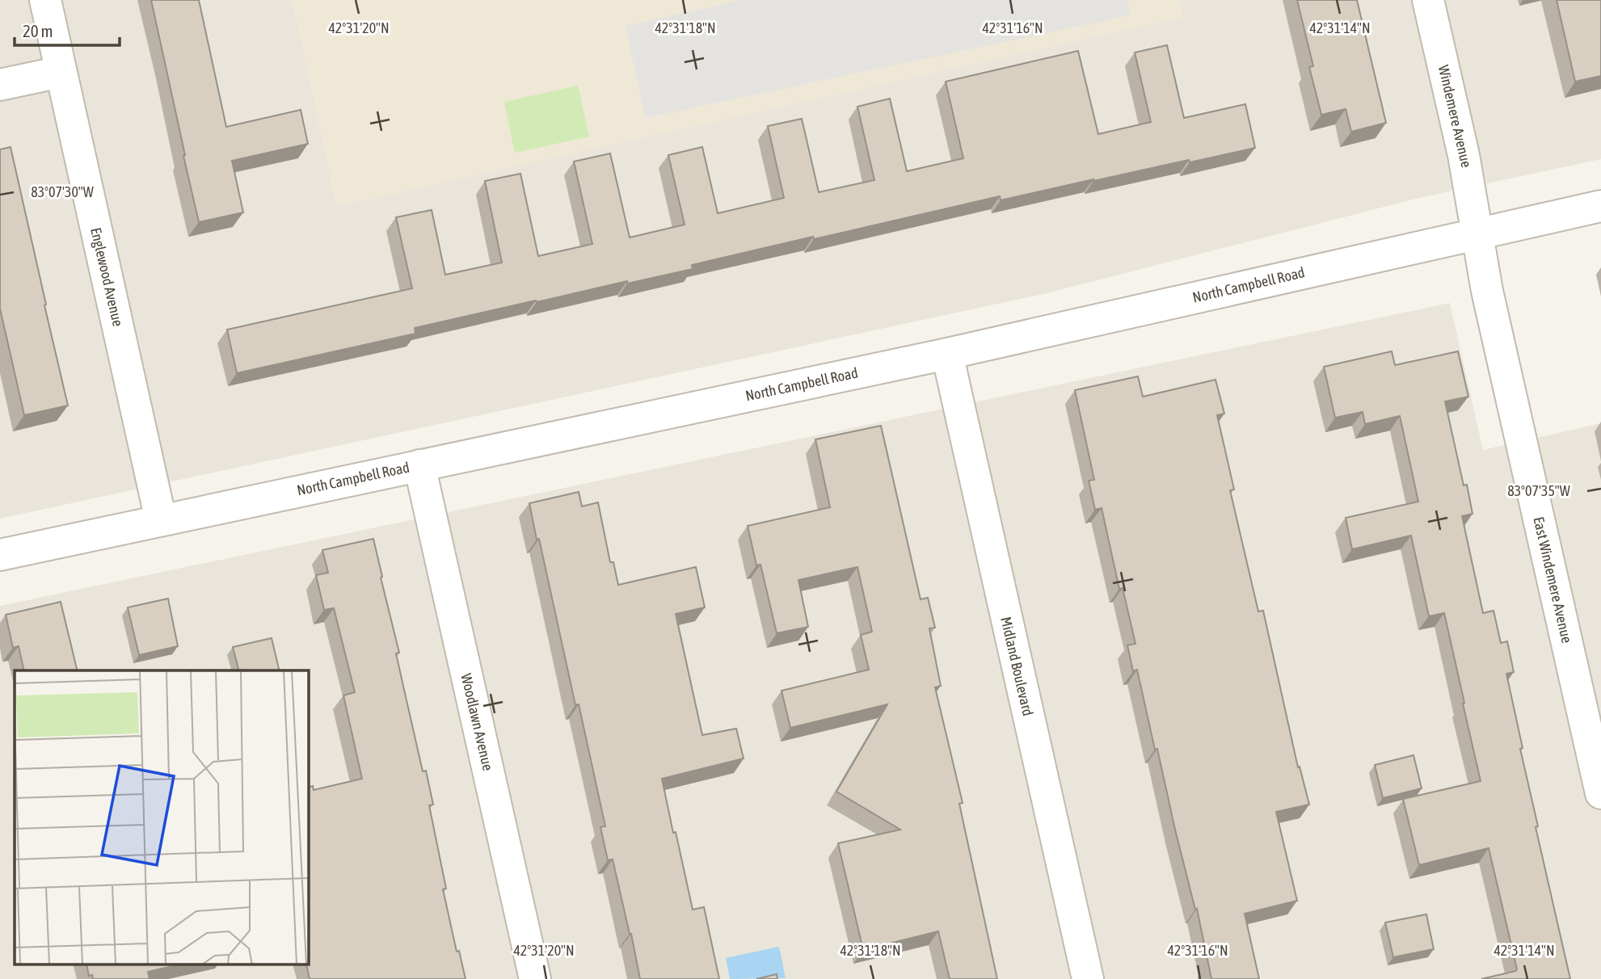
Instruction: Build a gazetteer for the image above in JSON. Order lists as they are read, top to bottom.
{
  "streets": {
    "street": [
      "Windemere Avenue",
      "Englewood Avenue",
      "North Campbell Road",
      "East Windemere Avenue",
      "Midland Boulevard",
      "Woodlawn Avenue"
    ]
  },
  "crossings": [
    ["Windemere Avenue", "North Campbell Road"],
    ["Windemere Avenue", "East Windemere Avenue"],
    ["Englewood Avenue", "North Campbell Road"],
    ["North Campbell Road", "East Windemere Avenue"],
    ["North Campbell Road", "Midland Boulevard"],
    ["North Campbell Road", "Woodlawn Avenue"]
  ],
  "scale_bar": "20 m",
  "coordinates": [
    "42°31'20\"N",
    "42°31'18\"N",
    "42°31'16\"N",
    "42°31'14\"N",
    "83°07'30\"W",
    "83°07'35\"W"
  ]
}
